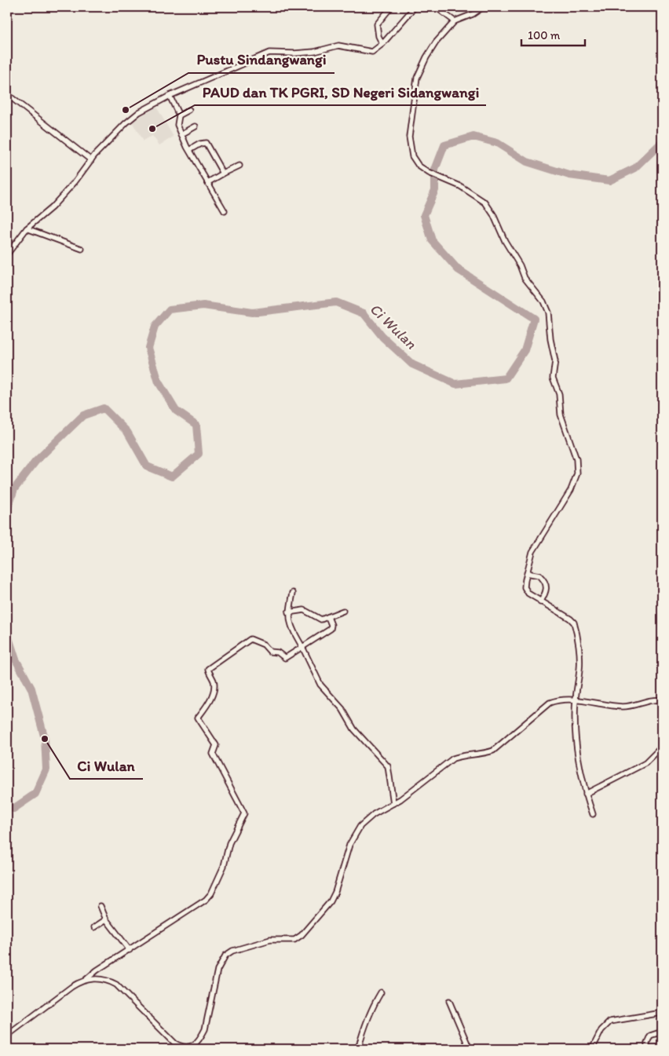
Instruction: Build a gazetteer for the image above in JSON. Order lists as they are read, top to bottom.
{
  "water": ["Ci Wulan"],
  "places": ["Pustu Sindangwangi", "PAUD dan TK PGRI, SD Negeri Sidangwangi", "Ci Wulan"],
  "scale_bar": "100 m"
}
